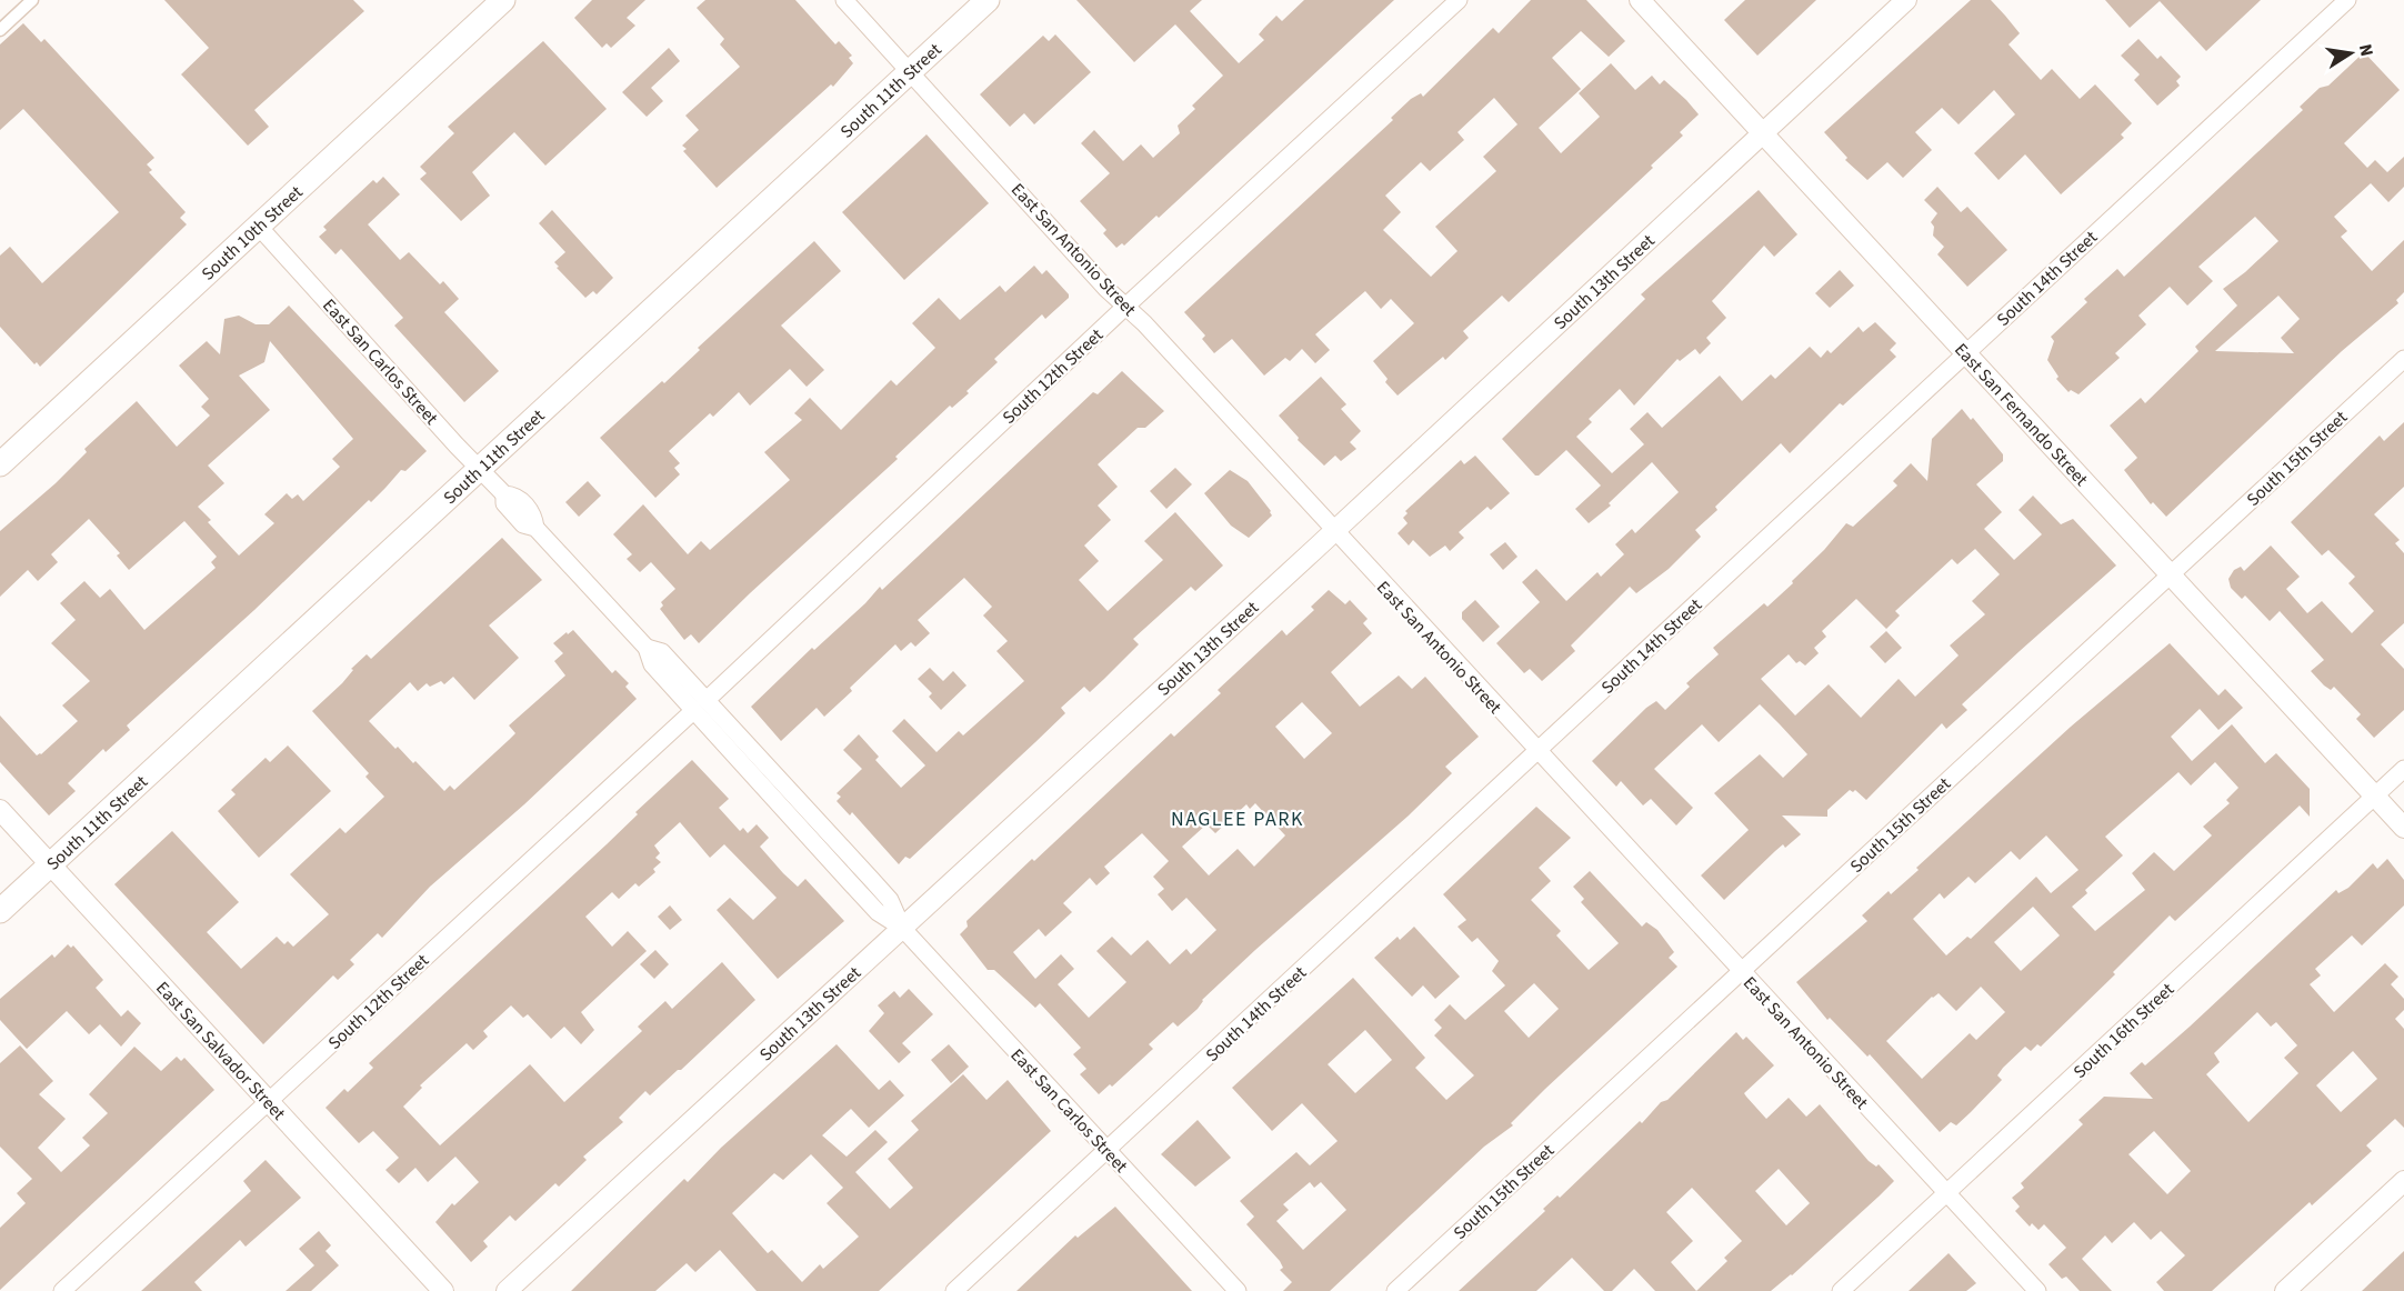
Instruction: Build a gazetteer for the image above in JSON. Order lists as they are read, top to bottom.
{
  "streets": {
    "main road": ["South 11th Street", "South 10th Street"],
    "street": [
      "East San Antonio Street",
      "South 14th Street",
      "South 13th Street",
      "East San Carlos Street",
      "South 12th Street",
      "East San Fernando Street",
      "South 15th Street",
      "South 16th Street",
      "East San Salvador Street"
    ]
  },
  "crossings": [
    ["South 11th Street", "East San Antonio Street"],
    ["South 11th Street", "East San Carlos Street"],
    ["South 11th Street", "East San Salvador Street"],
    ["South 10th Street", "East San Carlos Street"],
    ["East San Antonio Street", "South 14th Street"],
    ["East San Antonio Street", "South 13th Street"],
    ["East San Antonio Street", "South 12th Street"],
    ["East San Antonio Street", "South 15th Street"],
    ["East San Antonio Street", "South 16th Street"],
    ["South 14th Street", "East San Carlos Street"],
    ["South 14th Street", "East San Fernando Street"],
    ["South 13th Street", "East San Carlos Street"],
    ["South 13th Street", "East San Fernando Street"],
    ["East San Carlos Street", "South 12th Street"],
    ["South 12th Street", "East San Salvador Street"],
    ["East San Fernando Street", "South 15th Street"],
    ["East San Fernando Street", "South 16th Street"]
  ],
  "districts": ["NAGLEE PARK"],
  "north": "right"
}
